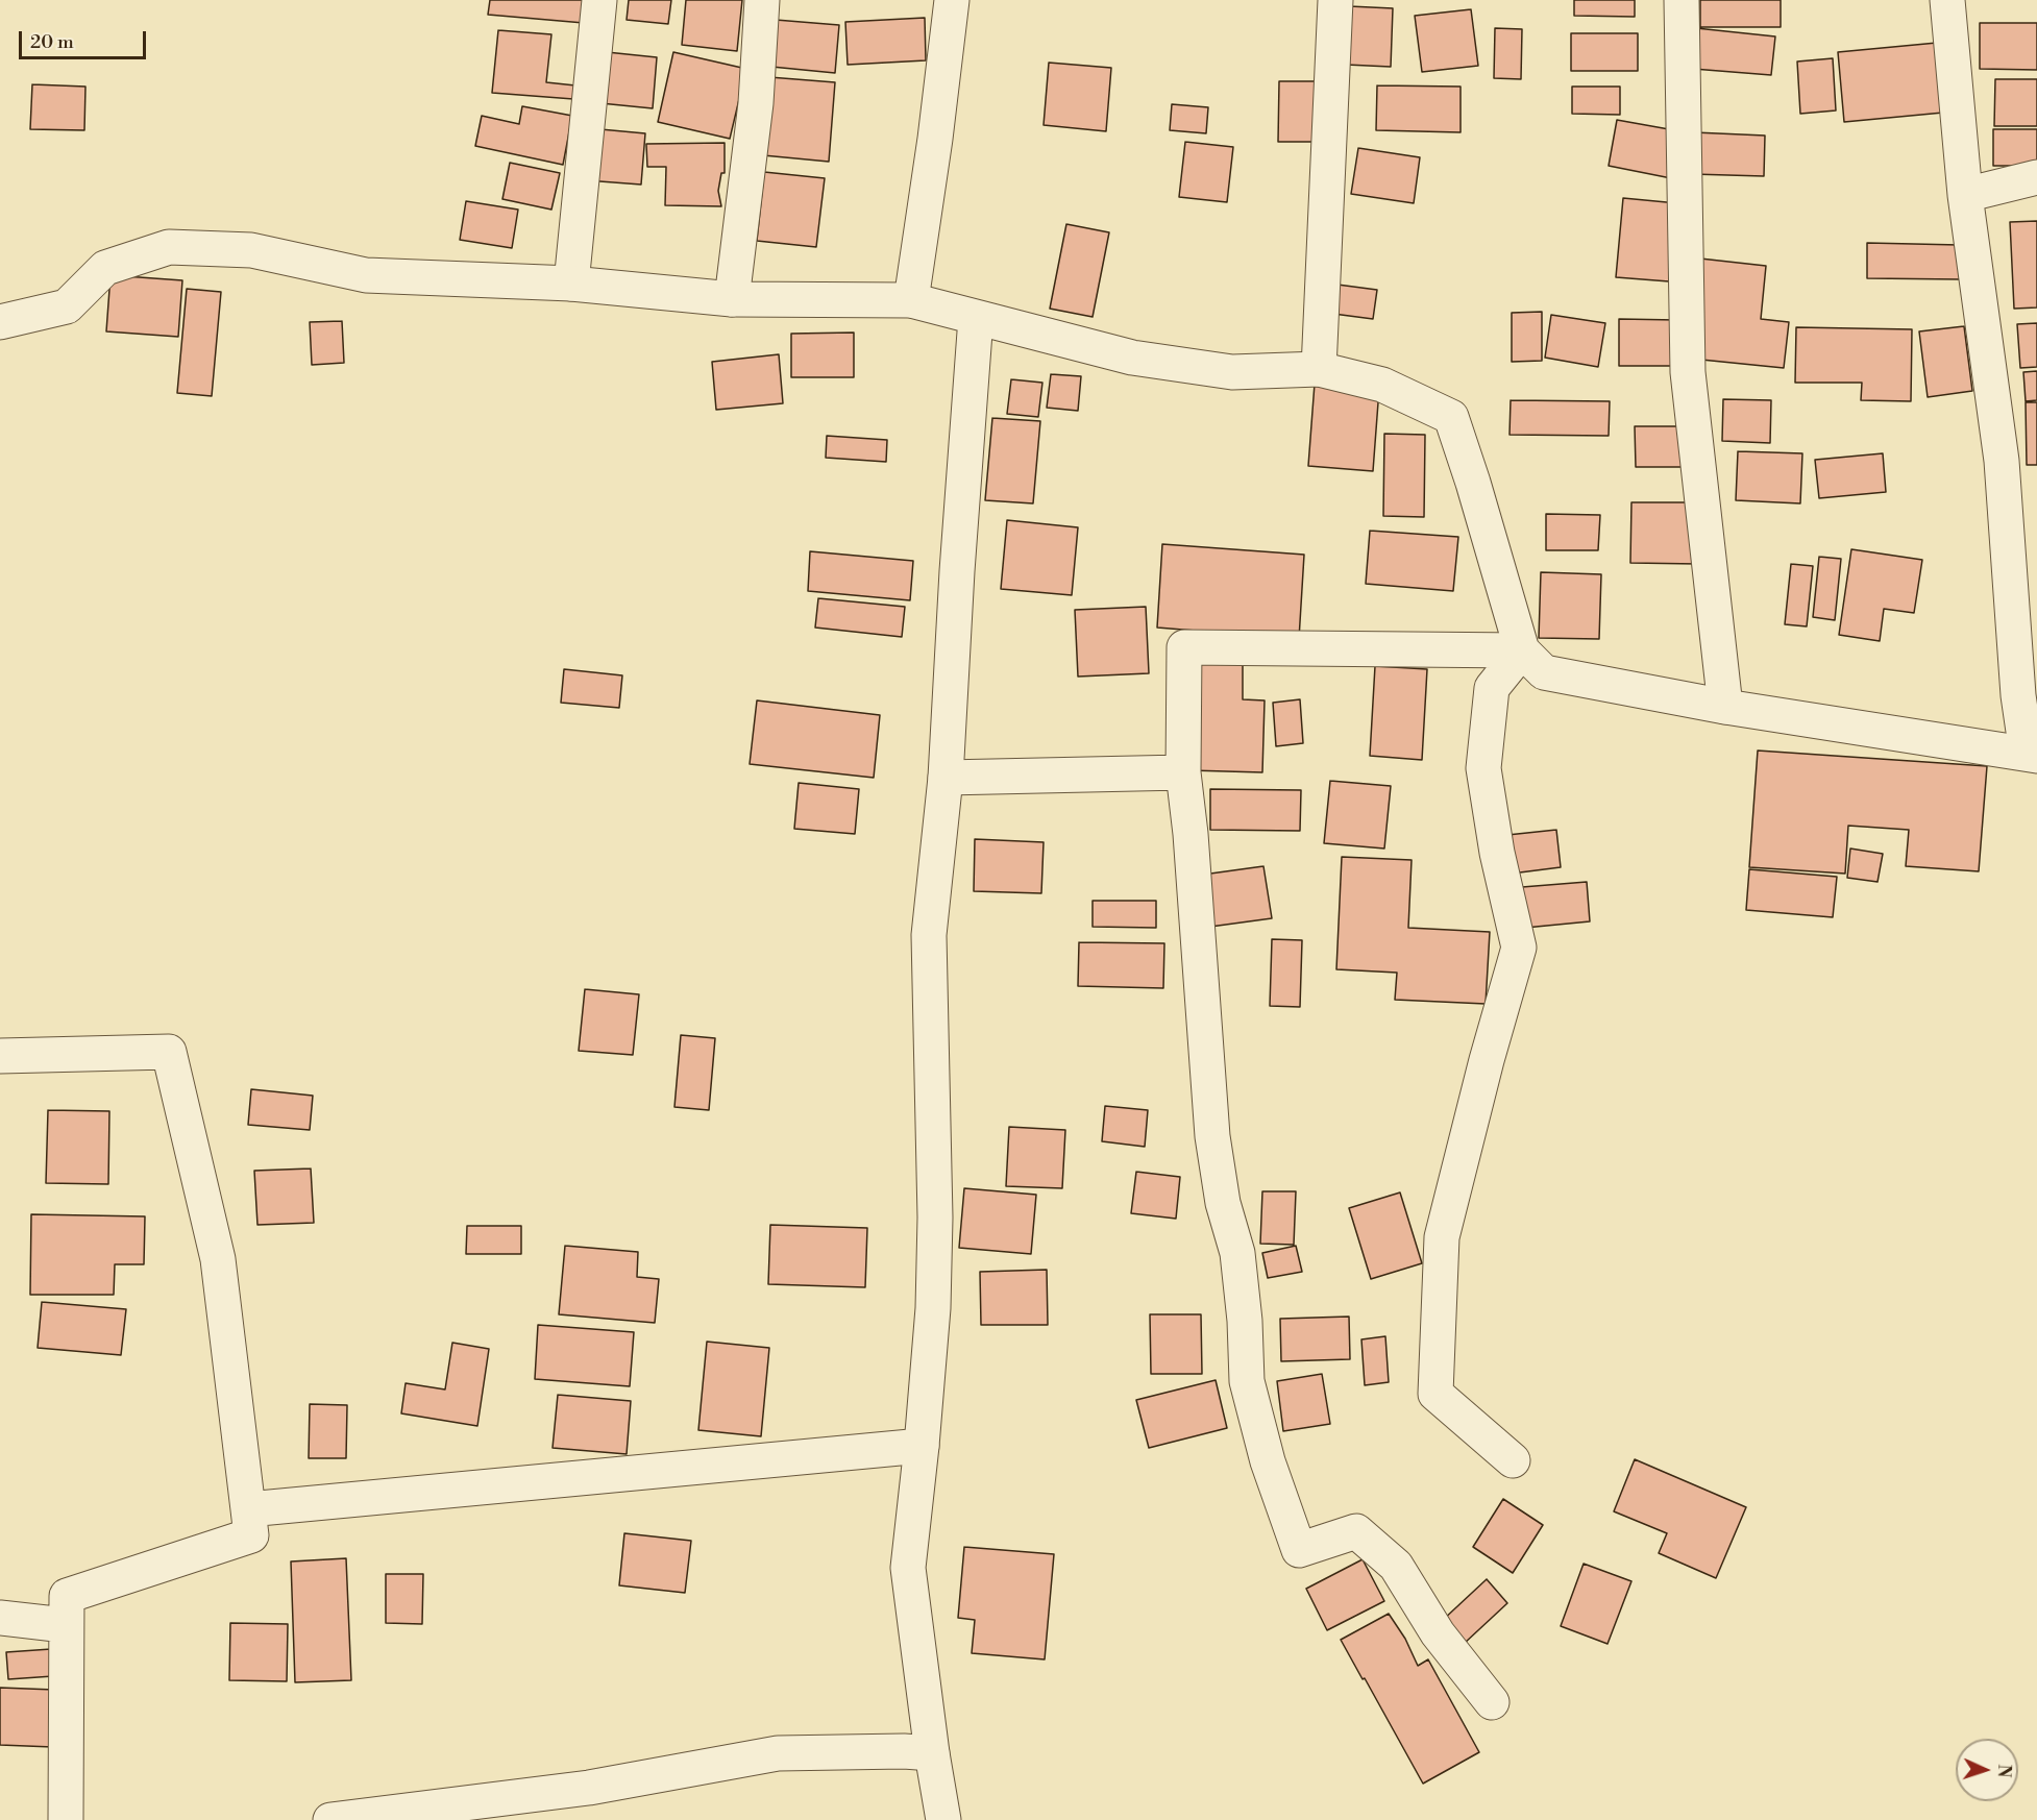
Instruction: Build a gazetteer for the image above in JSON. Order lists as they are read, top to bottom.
{
  "scale_bar": "20 m",
  "north": "right"
}
